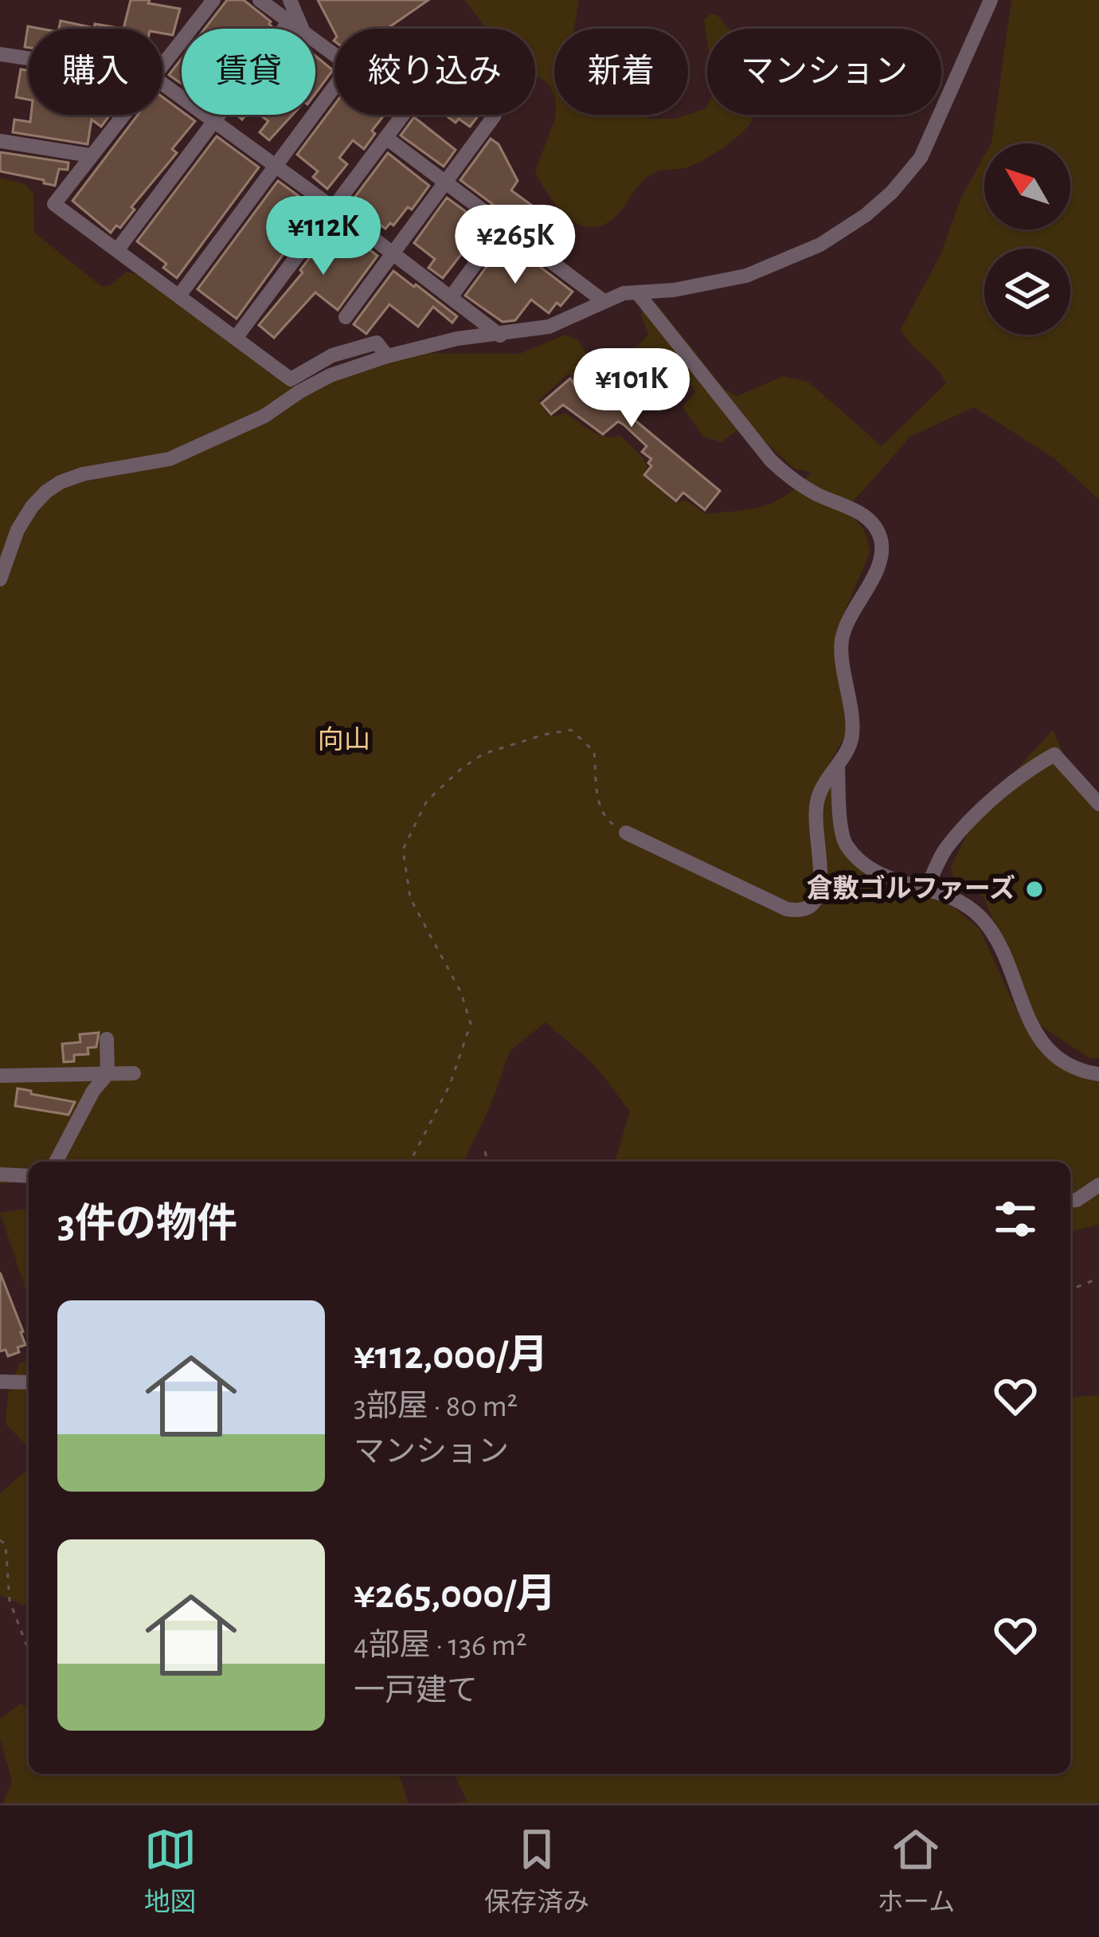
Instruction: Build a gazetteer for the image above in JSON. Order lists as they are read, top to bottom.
{
  "parks": ["向山"],
  "places": ["倉敷ゴルファーズ"],
  "north": "top left",
  "page": {
    "chip": [
      "購入",
      "賃貸",
      "絞り込み",
      "新着",
      "マンション"
    ],
    "price": ["¥112K", "¥265K", "¥101K"],
    "heading": "3件の物件",
    "list": [
      {
        "name": "¥112,000/月",
        "note": "3部屋 · 80 m² · マンション"
      },
      {
        "name": "¥265,000/月",
        "note": "4部屋 · 136 m² · 一戸建て"
      }
    ],
    "tabs": ["地図", "保存済み", "ホーム"]
  }
}
